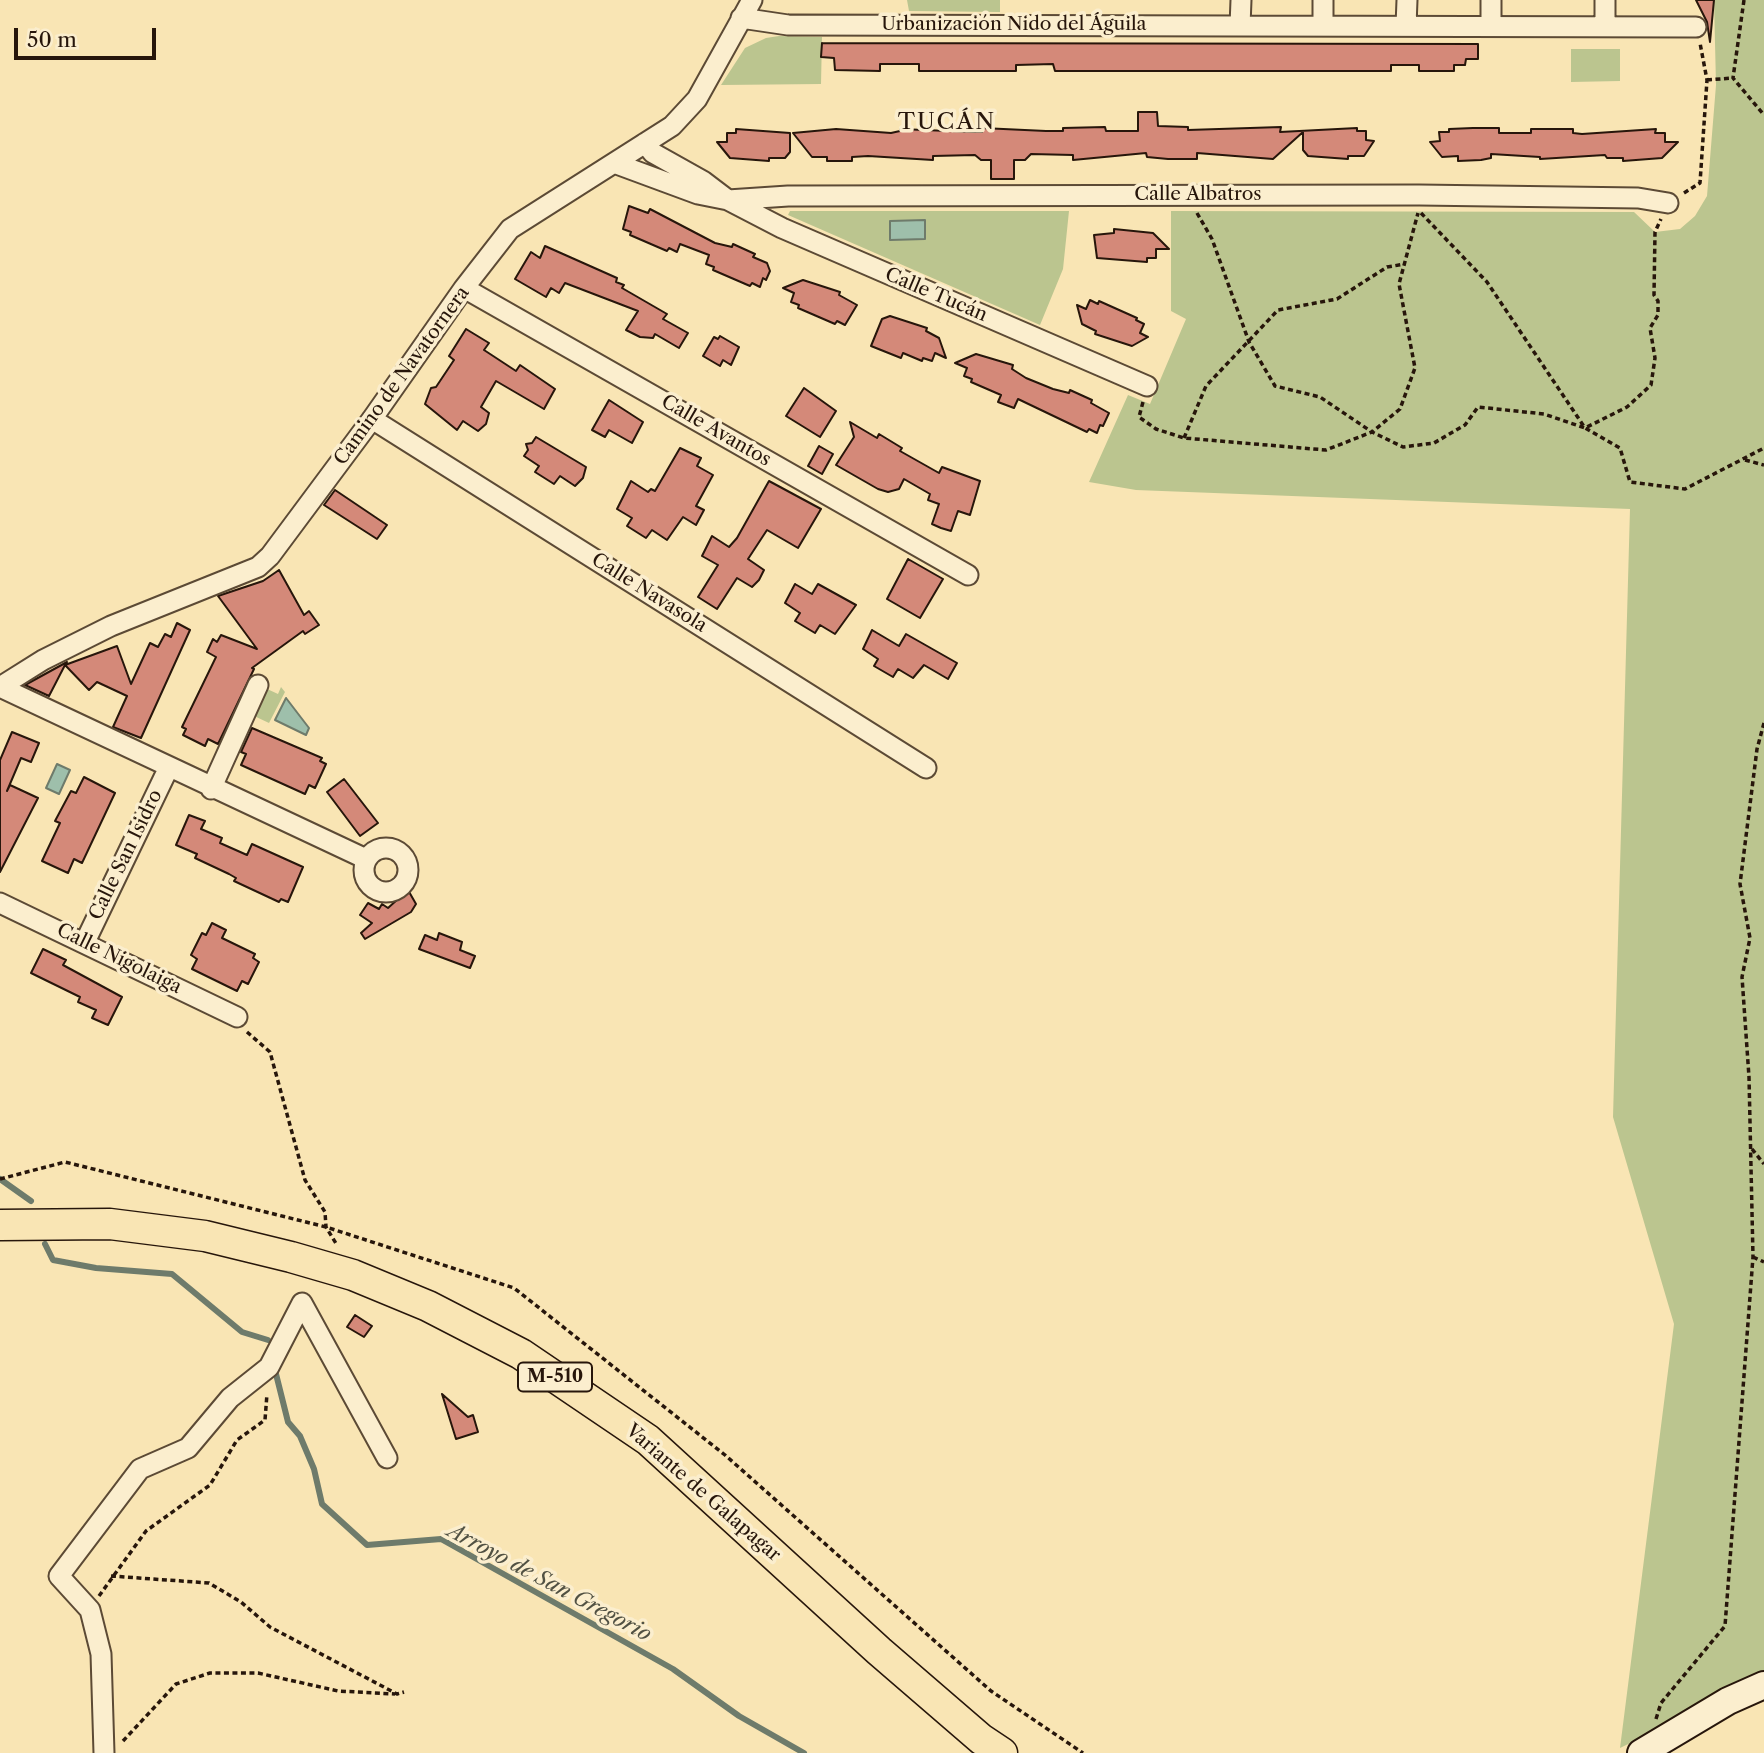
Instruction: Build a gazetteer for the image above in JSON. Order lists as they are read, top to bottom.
{
  "streets": {
    "main road": ["M-510", "Variante de Galapagar"],
    "street": [
      "Urbanización Nido del Águila",
      "Calle Albatros",
      "Calle Tucán",
      "Camino de Navatornera",
      "Calle Avantos",
      "Calle Navasola",
      "Calle San Isidro",
      "Calle Nigolaiga"
    ]
  },
  "crossings": [
    ["Urbanización Nido del Águila", "Camino de Navatornera"],
    ["Calle Albatros", "Calle Tucán"],
    ["Calle Tucán", "Camino de Navatornera"],
    ["Camino de Navatornera", "Calle Avantos"],
    ["Camino de Navatornera", "Calle Navasola"],
    ["Calle San Isidro", "Calle Nigolaiga"]
  ],
  "districts": ["TUCÁN"],
  "water": ["Arroyo de San Gregorio"],
  "scale_bar": "50 m"
}
